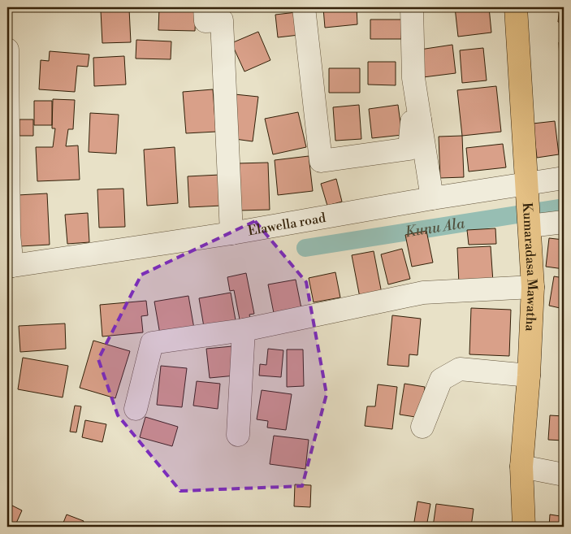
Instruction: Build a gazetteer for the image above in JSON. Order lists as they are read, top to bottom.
{
  "streets": {
    "main road": ["Kumaradasa Mawatha"],
    "street": ["Elawella road"]
  },
  "crossings": [
    ["Elawella road", "Kumaradasa Mawatha"]
  ],
  "water": ["Kunu Ala"]
}
